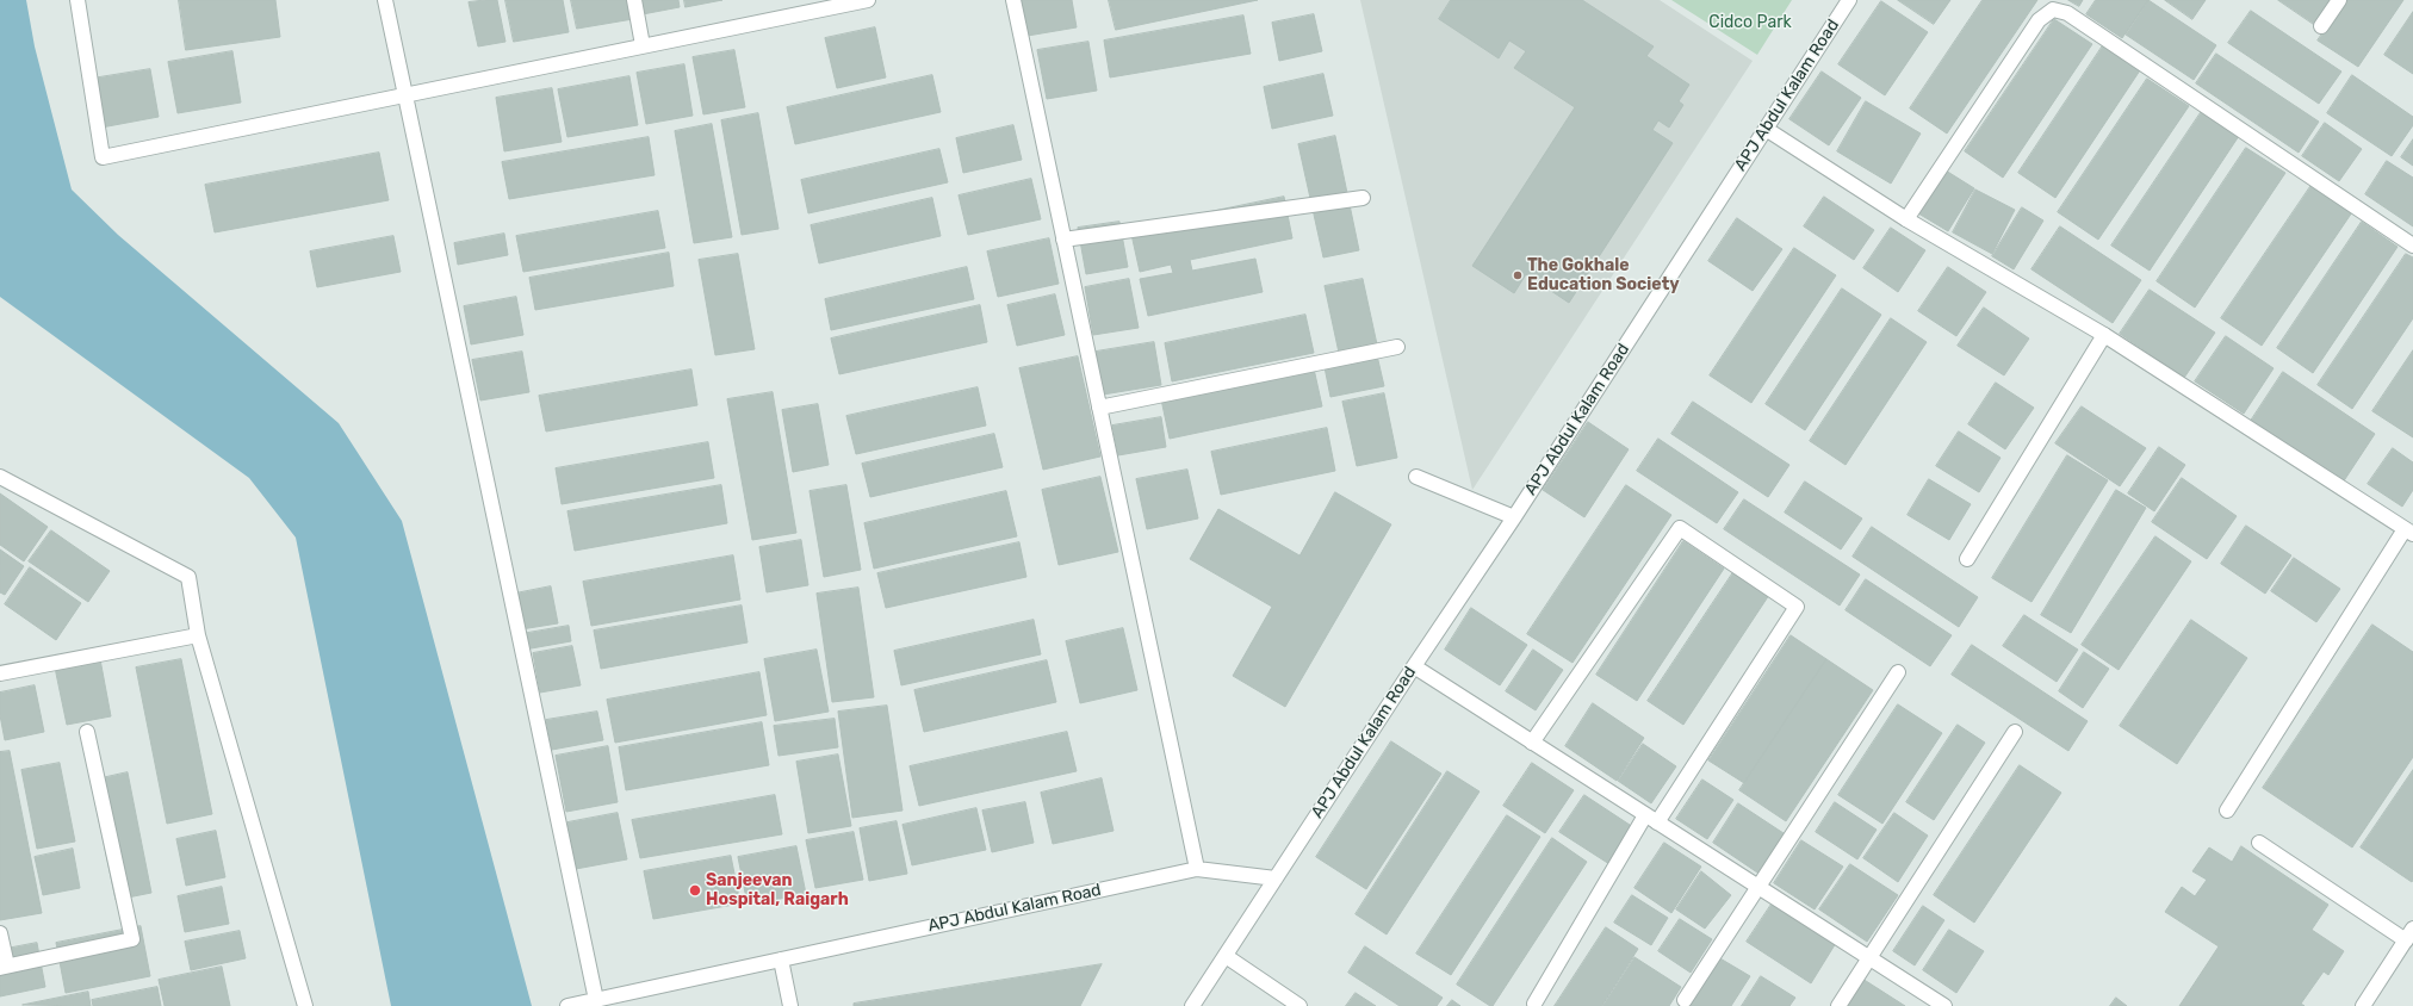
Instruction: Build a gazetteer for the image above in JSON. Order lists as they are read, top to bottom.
{
  "streets": {
    "street": ["APJ Abdul Kalam Road"]
  },
  "parks": ["Cidco Park"],
  "places": ["The Gokhale Education Society", "Sanjeevan Hospital, Raigarh"]
}
